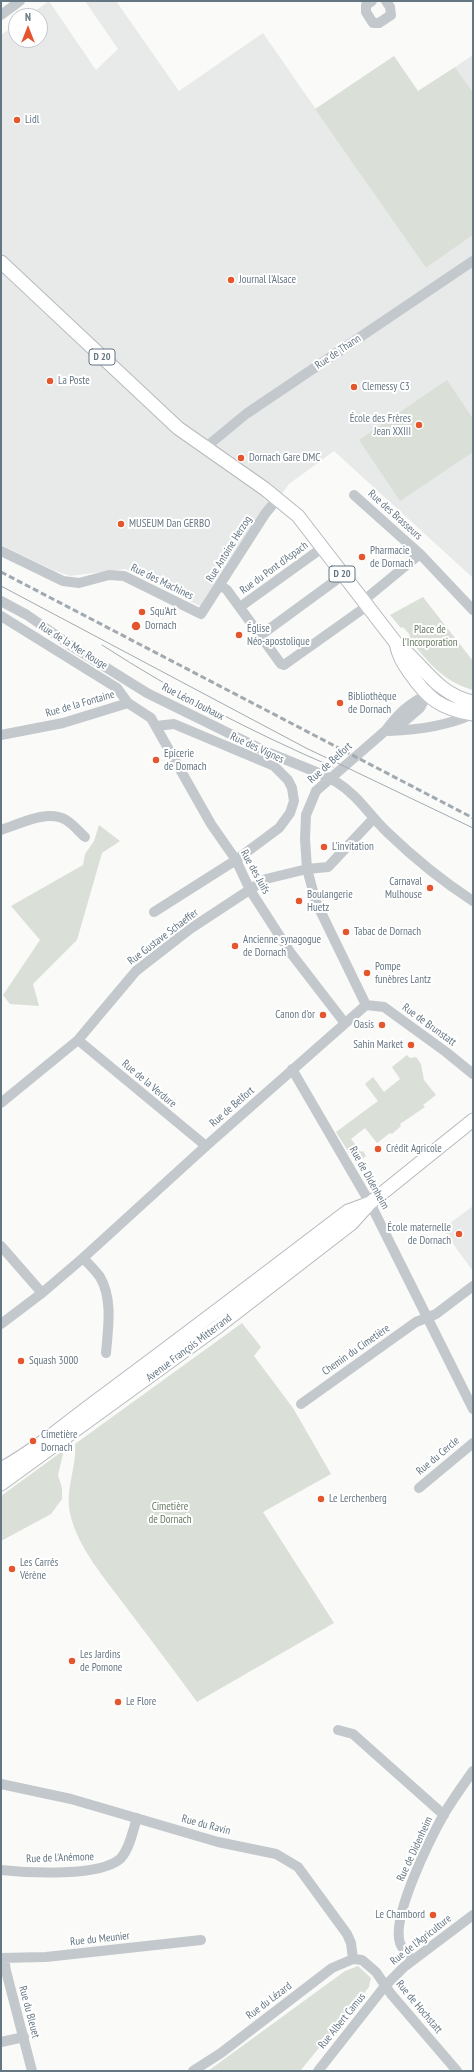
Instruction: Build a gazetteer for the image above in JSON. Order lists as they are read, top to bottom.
{
  "streets": {
    "main road": ["D 20", "Avenue François Mitterrand"],
    "street": [
      "Rue de Thann",
      "Rue des Brasseurs",
      "Rue Antoine Herzog",
      "Rue du Pont d'Aspach",
      "Rue des Machines",
      "Rue de la Mer Rouge",
      "Rue Léon Jouhaux",
      "Rue de la Fontaine",
      "Rue des Vignes",
      "Rue de Belfort",
      "Rue des Juifs",
      "Rue Gustave Schaeffer",
      "Rue de Brunstatt",
      "Rue de la Verdure",
      "Rue de Didenheim",
      "Chemin du Cimetière",
      "Rue du Cercle",
      "Rue du Ravin",
      "Rue de l'Anémone",
      "Rue du Meunier",
      "Rue de l'Agriculture",
      "Rue du Lézard",
      "Rue de Hochstatt",
      "Rue du Bleuet",
      "Rue Albert Camus"
    ]
  },
  "crossings": [
    ["Rue de Thann", "D 20"],
    ["D 20", "Rue des Brasseurs"],
    ["D 20", "Rue Antoine Herzog"],
    ["D 20", "Rue du Pont d'Aspach"],
    ["D 20", "Rue de Belfort"],
    ["Rue Antoine Herzog", "Rue des Machines"],
    ["Rue de la Mer Rouge", "Rue de la Fontaine"],
    ["Rue de la Fontaine", "Rue des Vignes"],
    ["Rue de la Fontaine", "Rue des Juifs"],
    ["Rue des Vignes", "Rue des Juifs"],
    ["Rue de Belfort", "Rue des Juifs"],
    ["Rue de Belfort", "Rue Gustave Schaeffer"],
    ["Rue de Belfort", "Rue de Brunstatt"],
    ["Rue de Belfort", "Rue de la Verdure"],
    ["Rue de Belfort", "Rue de Didenheim"],
    ["Rue des Juifs", "Rue Gustave Schaeffer"],
    ["Rue Gustave Schaeffer", "Rue de la Verdure"],
    ["Rue de Didenheim", "Avenue François Mitterrand"],
    ["Rue de Didenheim", "Chemin du Cimetière"],
    ["Rue de Didenheim", "Rue de l'Agriculture"],
    ["Rue du Ravin", "Rue de l'Anémone"],
    ["Rue du Ravin", "Rue du Lézard"],
    ["Rue du Ravin", "Rue de Hochstatt"],
    ["Rue du Meunier", "Rue du Bleuet"],
    ["Rue de l'Agriculture", "Rue de Hochstatt"],
    ["Rue de l'Agriculture", "Rue Albert Camus"],
    ["Rue du Lézard", "Rue de Hochstatt"],
    ["Rue de Hochstatt", "Rue Albert Camus"]
  ],
  "parks": ["Place de l'Incorporation", "Cimetière de Dornach"],
  "places": [
    "Lidl",
    "Journal l'Alsace",
    "La Poste",
    "Clemessy C3",
    "École des Frères Jean XXIII",
    "Dornach Gare DMC",
    "MUSEUM Dan GERBO",
    "Pharmacie de Dornach",
    "Squ'Art",
    "Dornach",
    "Église Néo-apostolique",
    "Bibliothèque de Dornach",
    "Epicerie de Domach",
    "L'invitation",
    "Carnaval Mulhouse",
    "Boulangerie Huetz",
    "Tabac de Dornach",
    "Ancienne synagogue de Dornach",
    "Pompe funèbres Lantz",
    "Canon d'or",
    "Oasis",
    "Sahin Market",
    "Crédit Agricole",
    "École maternelle de Dornach",
    "Squash 3000",
    "Cimetière Dornach",
    "Le Lerchenberg",
    "Les Carrés Vérène",
    "Les Jardins de Pomone",
    "Le Flore",
    "Le Chambord"
  ],
  "north": "top"
}
